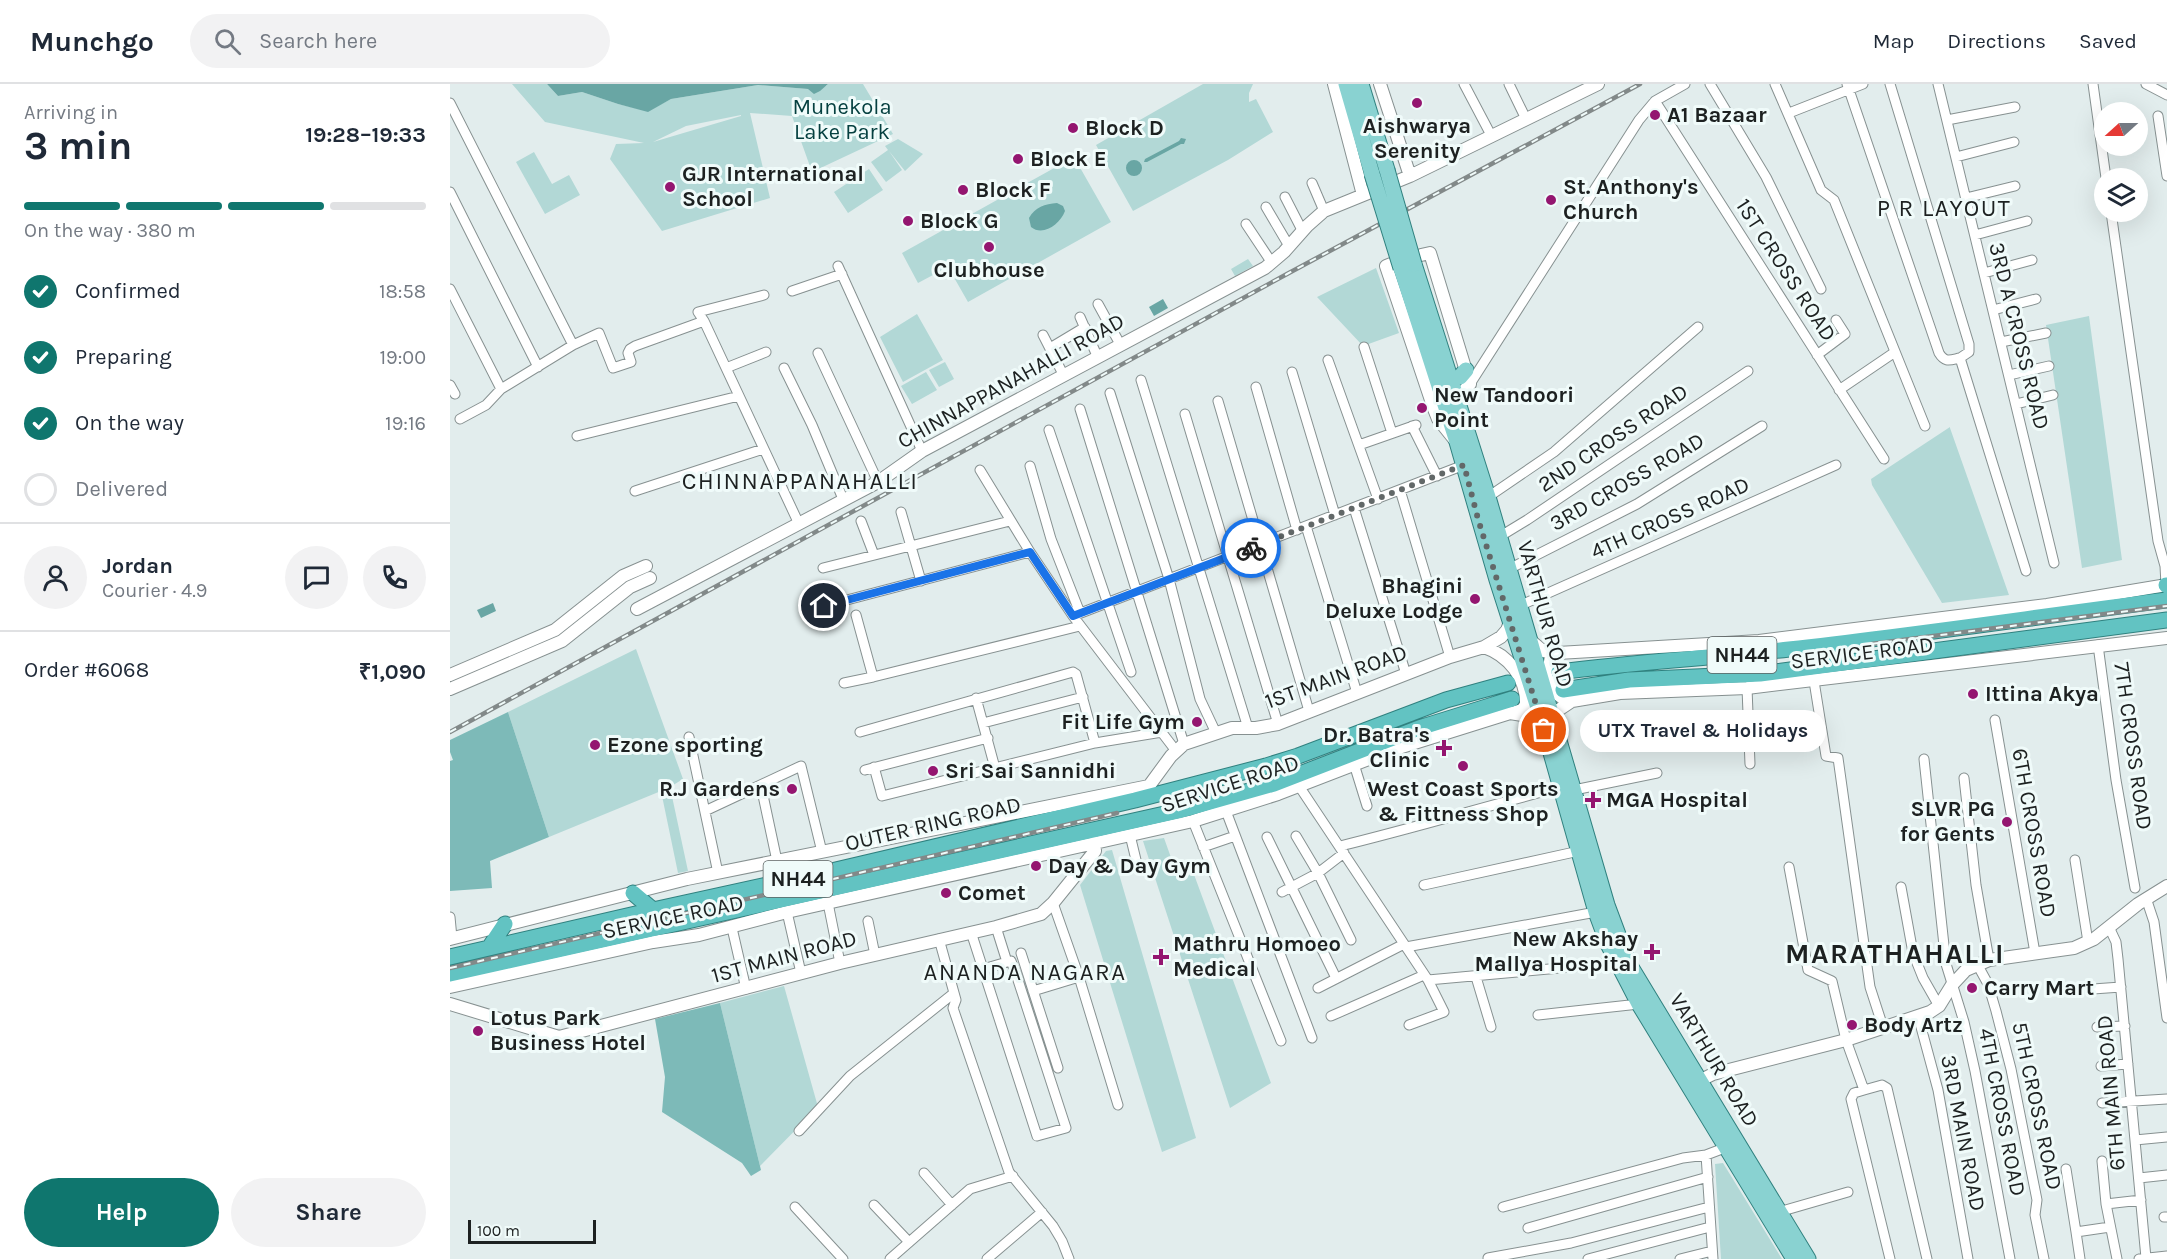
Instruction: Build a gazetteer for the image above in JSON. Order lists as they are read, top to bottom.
{
  "streets": {
    "highway": ["NH44", "OUTER RING ROAD"],
    "main road": ["VARTHUR ROAD"],
    "street": [
      "1ST CROSS ROAD",
      "3RD A CROSS ROAD",
      "CHINNAPPANAHALLI ROAD",
      "2ND CROSS ROAD",
      "3RD CROSS ROAD",
      "4TH CROSS ROAD",
      "SERVICE ROAD",
      "1ST MAIN ROAD",
      "7TH CROSS ROAD",
      "6TH CROSS ROAD",
      "6TH MAIN ROAD",
      "5TH CROSS ROAD",
      "3RD MAIN ROAD"
    ]
  },
  "crossings": [
    ["2ND CROSS ROAD", "VARTHUR ROAD"],
    ["3RD CROSS ROAD", "VARTHUR ROAD"],
    ["4TH CROSS ROAD", "VARTHUR ROAD"],
    ["VARTHUR ROAD", "SERVICE ROAD"],
    ["VARTHUR ROAD", "1ST MAIN ROAD"],
    ["SERVICE ROAD", "NH44"],
    ["SERVICE ROAD", "1ST MAIN ROAD"],
    ["SERVICE ROAD", "7TH CROSS ROAD"],
    ["SERVICE ROAD", "OUTER RING ROAD"],
    ["NH44", "1ST MAIN ROAD"],
    ["NH44", "OUTER RING ROAD"],
    ["1ST MAIN ROAD", "OUTER RING ROAD"]
  ],
  "districts": [
    "P R LAYOUT",
    "CHINNAPPANAHALLI",
    "MARATHAHALLI",
    "ANANDA NAGARA"
  ],
  "parks": ["Munekola Lake Park"],
  "places": {
    "other": [
      "Aishwarya Serenity",
      "A1 Bazaar",
      "Block D",
      "Block E",
      "GJR International School",
      "Block F",
      "St. Anthony's Church",
      "Block G",
      "Clubhouse",
      "New Tandoori Point",
      "Bhagini Deluxe Lodge",
      "Ittina Akya",
      "Fit Life Gym",
      "UTX Travel & Holidays",
      "Ezone sporting",
      "West Coast Sports & Fittness Shop",
      "Sri Sai Sannidhi",
      "R.J Gardens",
      "SLVR PG for Gents",
      "Day & Day Gym",
      "Comet",
      "Carry Mart",
      "Body Artz",
      "Lotus Park Business Hotel"
    ],
    "health": [
      "Dr. Batra's Clinic",
      "MGA Hospital",
      "New Akshay Mallya Hospital",
      "Mathru Homoeo Medical"
    ]
  },
  "scale_bar": "100 m",
  "north": "left",
  "page": {
    "header": "Munchgo",
    "search": "Search here",
    "nav": ["Map", "Directions", "Saved"],
    "heading": ["3 min", "Arriving in", "19:28–19:33"],
    "panel": [
      "Jordan",
      "Courier · 4.9",
      "Order #6068",
      "₹1,090"
    ],
    "bar": "On the way · 380 m",
    "list": [
      ["Confirmed", "18:58"],
      ["Preparing", "19:00"],
      ["On the way", "19:16"],
      "Delivered"
    ],
    "bubble": "UTX Travel & Holidays",
    "buttons": ["Help", "Share"],
    "scale": "100 m"
  }
}
